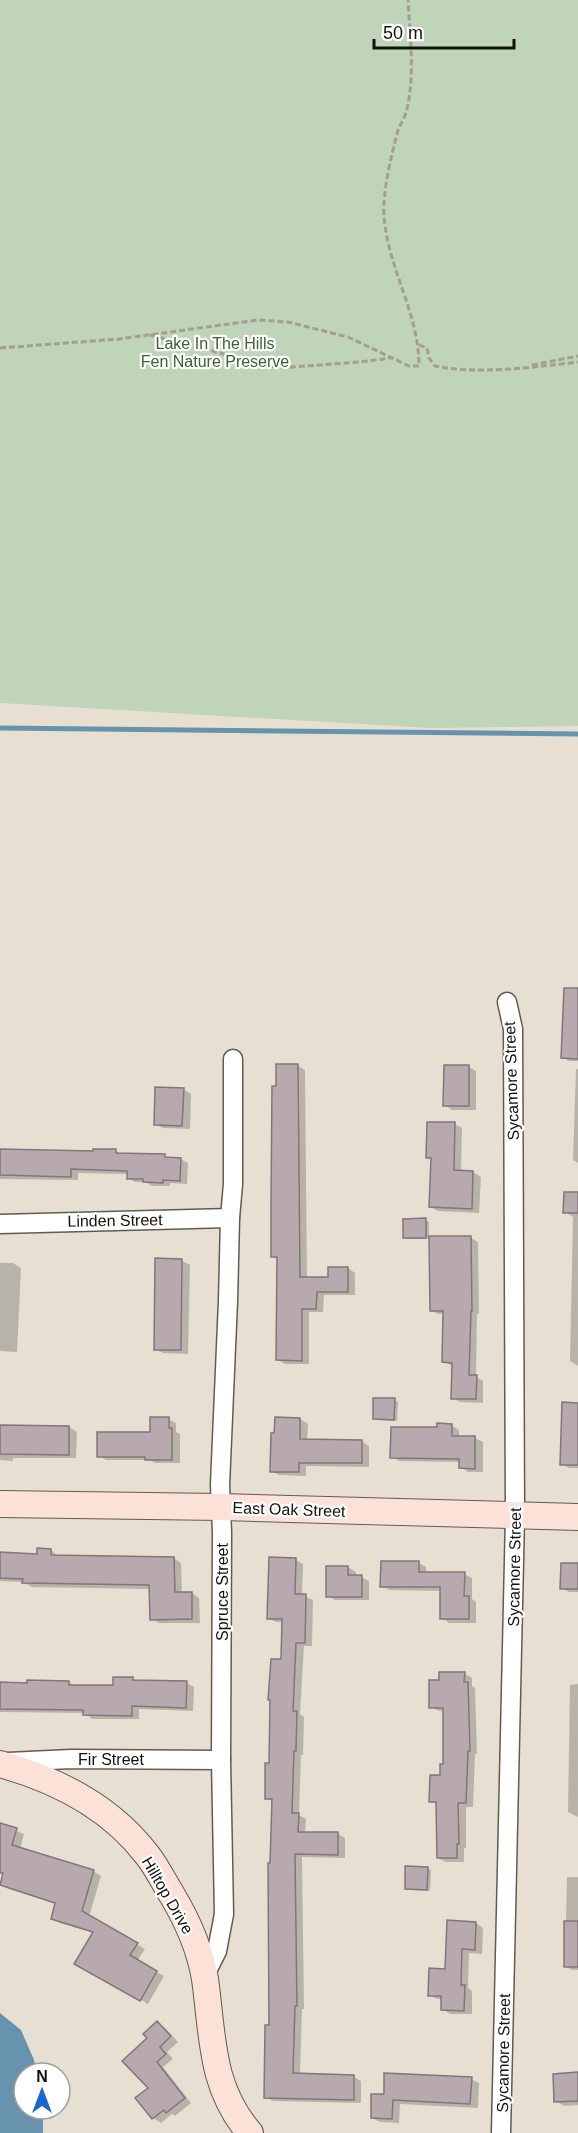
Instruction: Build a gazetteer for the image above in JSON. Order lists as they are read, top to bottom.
{
  "streets": {
    "street": [
      "Sycamore Street",
      "Linden Street",
      "East Oak Street",
      "Spruce Street",
      "Fir Street",
      "Hilltop Drive"
    ]
  },
  "crossings": [
    ["Sycamore Street", "East Oak Street"],
    ["Linden Street", "Spruce Street"],
    ["East Oak Street", "Spruce Street"],
    ["Spruce Street", "Fir Street"],
    ["Spruce Street", "Hilltop Drive"],
    ["Fir Street", "Hilltop Drive"]
  ],
  "parks": ["Lake In The Hills Fen Nature Preserve"],
  "scale_bar": "50 m",
  "north": "top"
}
